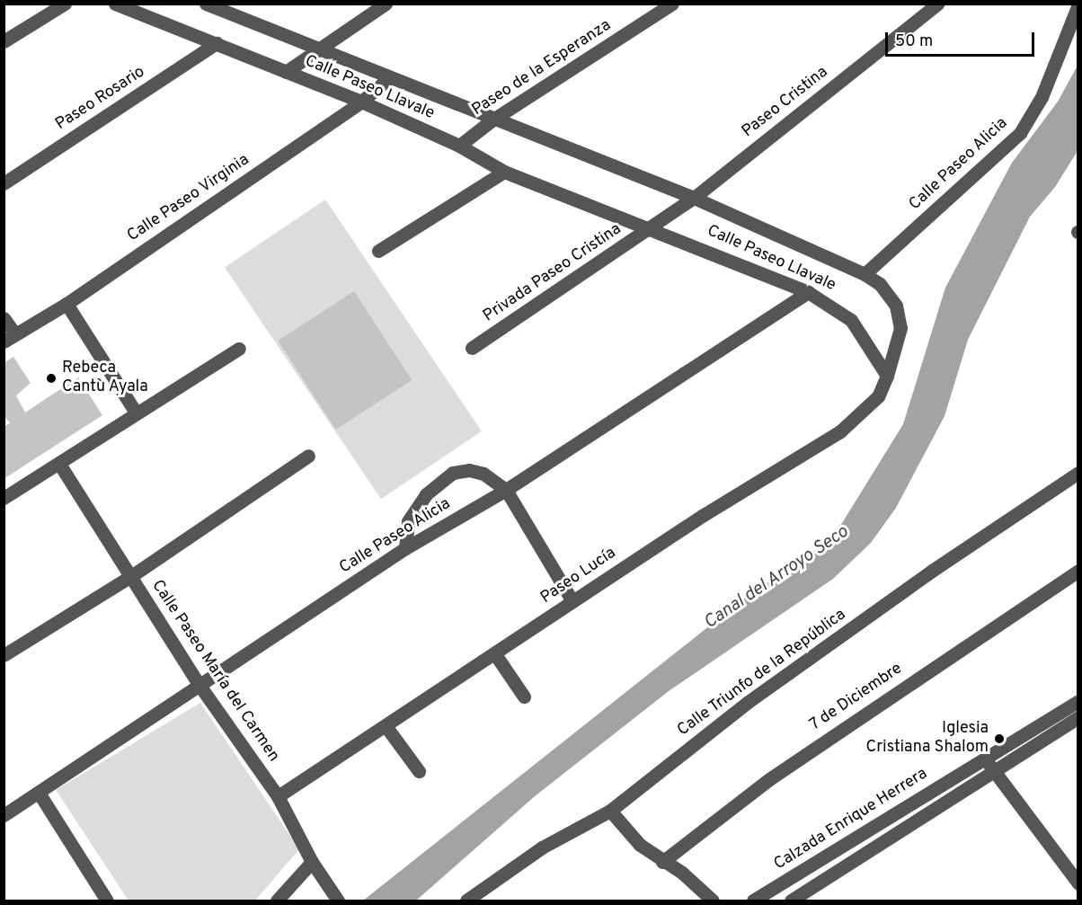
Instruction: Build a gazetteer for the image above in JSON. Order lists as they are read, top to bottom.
{
  "streets": {
    "street": [
      "Paseo de la Esperanza",
      "Calle Paseo Llavale",
      "Paseo Rosario",
      "Paseo Cristina",
      "Calle Paseo Alicia",
      "Calle Paseo Virginia",
      "Privada Paseo Cristina",
      "Paseo Lucía",
      "Calle Paseo María del Carmen",
      "Calle Triunfo de la República",
      "7 de Diciembre",
      "Calzada Enrique Herrera"
    ]
  },
  "crossings": [
    ["Paseo de la Esperanza", "Calle Paseo Llavale"],
    ["Calle Paseo Llavale", "Paseo Rosario"],
    ["Calle Paseo Llavale", "Paseo Cristina"],
    ["Calle Paseo Llavale", "Calle Paseo Alicia"],
    ["Calle Paseo Llavale", "Calle Paseo Virginia"],
    ["Calle Paseo Llavale", "Privada Paseo Cristina"],
    ["Calle Paseo Llavale", "Paseo Lucía"],
    ["Paseo Cristina", "Privada Paseo Cristina"],
    ["Calle Paseo Alicia", "Calle Paseo María del Carmen"],
    ["Paseo Lucía", "Calle Paseo María del Carmen"]
  ],
  "water": ["Canal del Arroyo Seco"],
  "places": ["Rebeca Cantù Ayala", "Iglesia Cristiana Shalom"],
  "scale_bar": "50 m"
}
